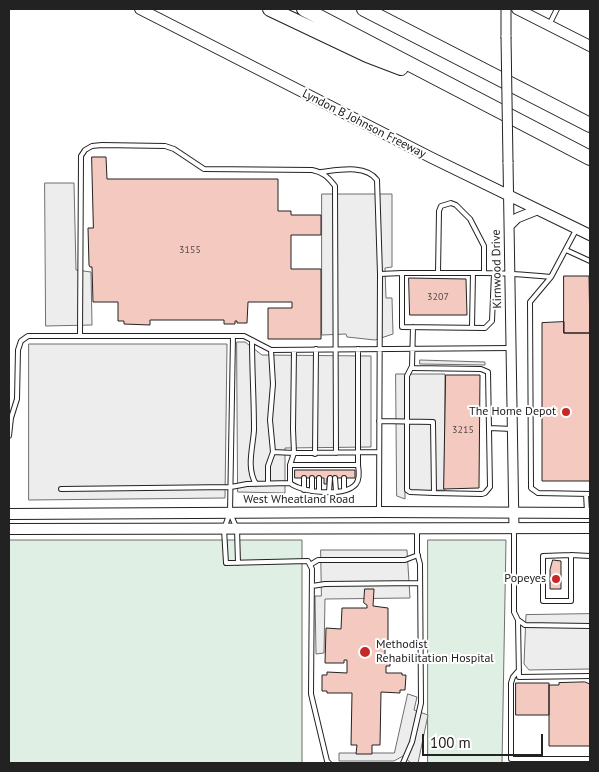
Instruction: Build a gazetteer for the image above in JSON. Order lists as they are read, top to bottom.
{
  "streets": {
    "main road": ["Lyndon B Johnson Freeway", "West Wheatland Road"],
    "street": ["Kirnwood Drive"]
  },
  "crossings": [
    ["Lyndon B Johnson Freeway", "Kirnwood Drive"],
    ["Kirnwood Drive", "West Wheatland Road"]
  ],
  "places": ["The Home Depot", "Popeyes", "Methodist Rehabilitation Hospital"],
  "house_numbers": ["3155", "3207", "3215"],
  "scale_bar": "100 m"
}
